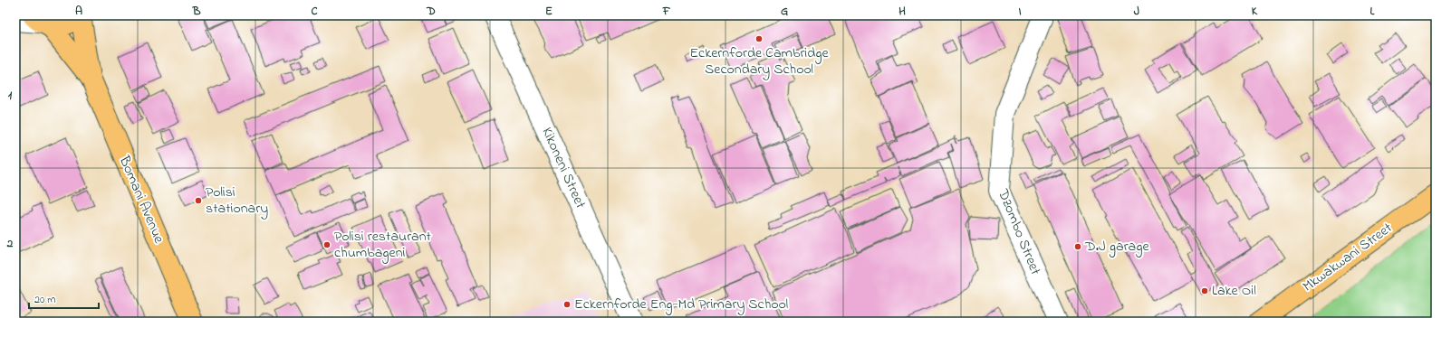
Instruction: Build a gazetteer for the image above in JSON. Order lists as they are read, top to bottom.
{
  "streets": {
    "main road": ["Bomani Avenue", "Mkwakwani Street"],
    "street": ["Kikoneni Street", "Dzombo Street"]
  },
  "places": [
    "Eckernforde Cambridge Secondary School",
    "Polisi stationary",
    "Polisi restaurant chumbageni",
    "D.J garage",
    "Lake Oil",
    "Eckernforde Eng-Md Primary School"
  ],
  "scale_bar": "20 m",
  "grid": {
    "columns": [
      "A",
      "B",
      "C",
      "D",
      "E",
      "F",
      "G",
      "H",
      "I",
      "J",
      "K",
      "L"
    ],
    "rows": ["1", "2"]
  }
}
